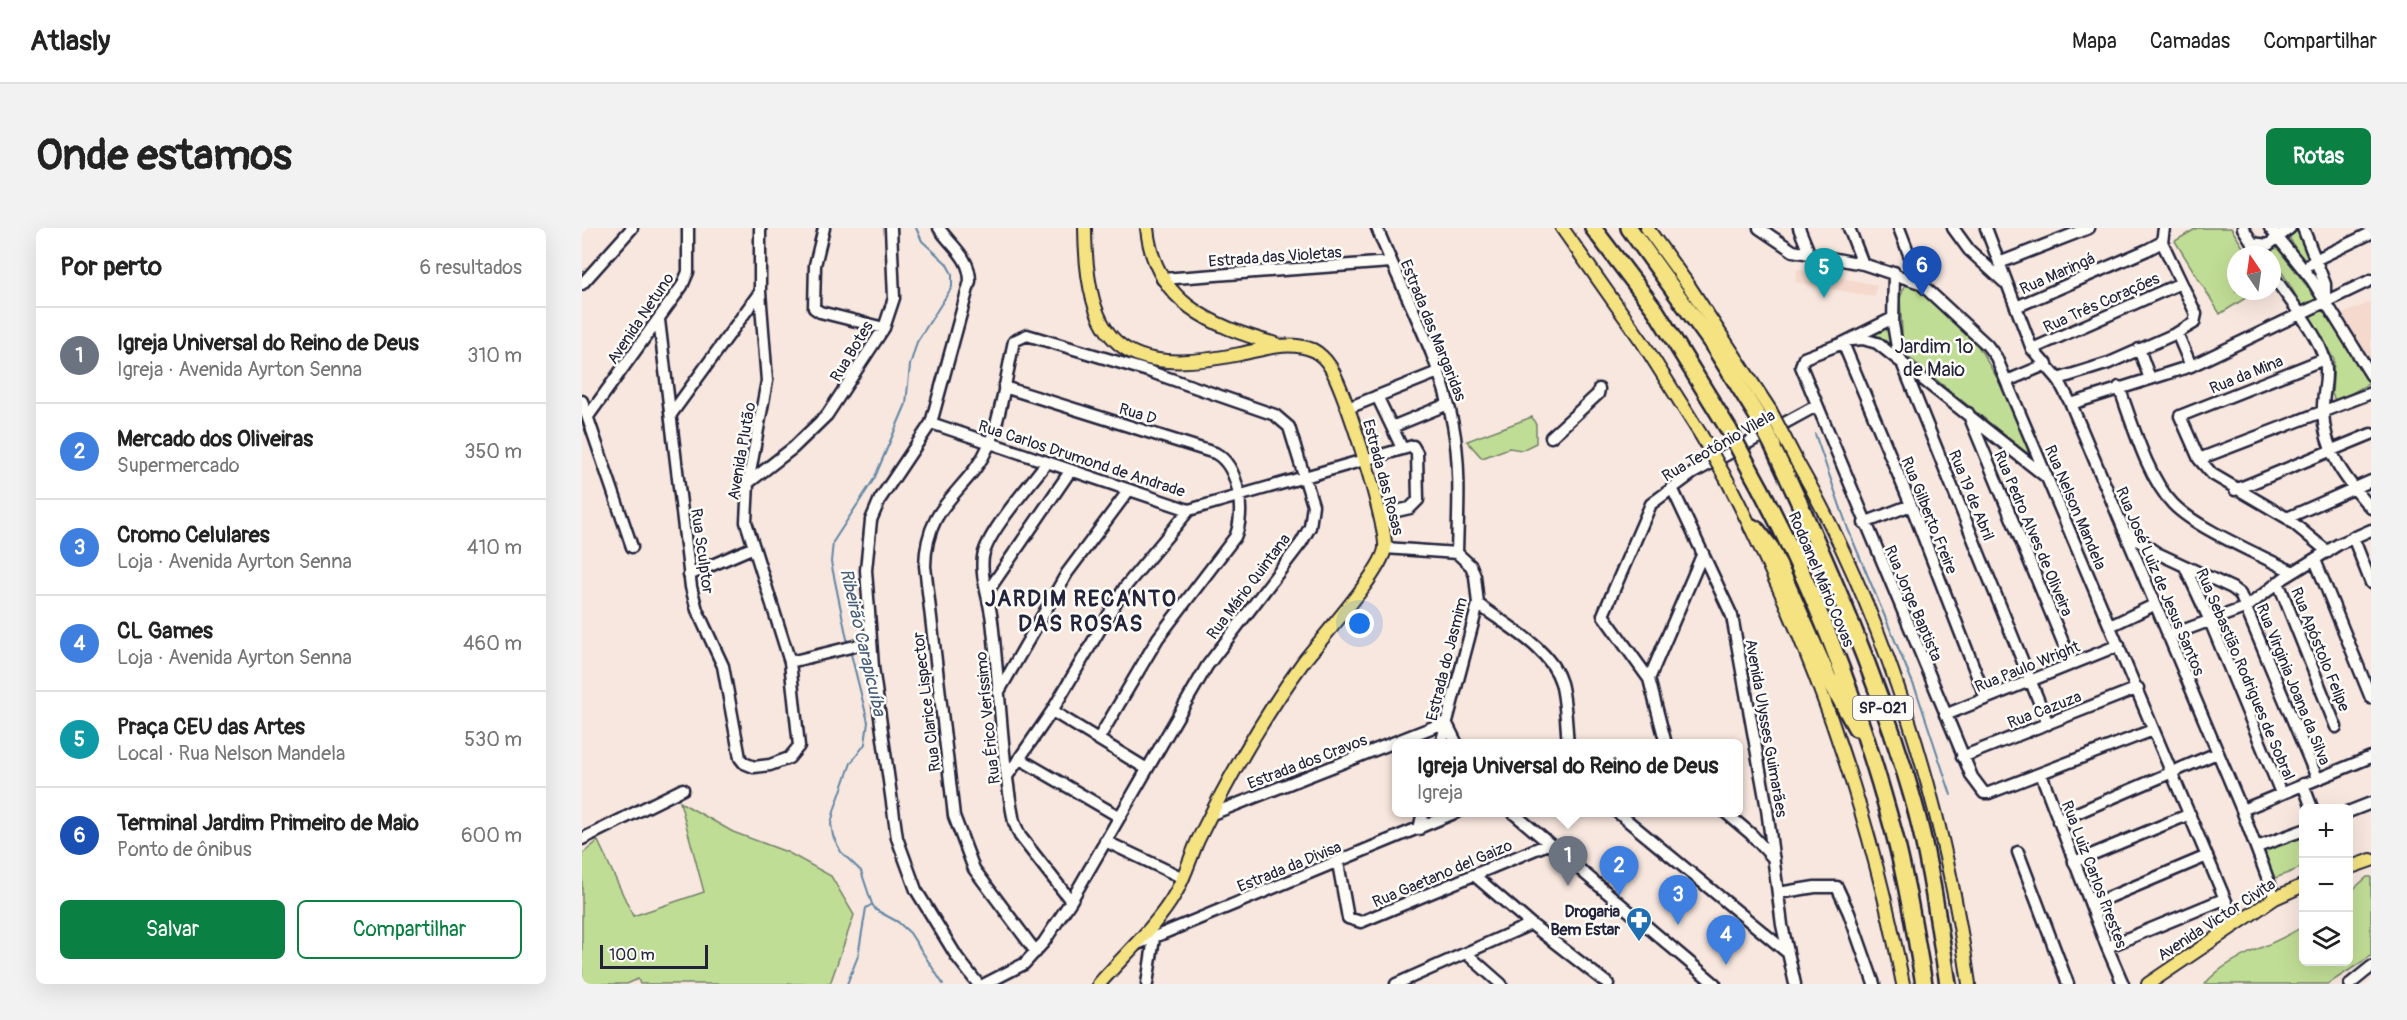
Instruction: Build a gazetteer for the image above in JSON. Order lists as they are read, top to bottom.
{
  "streets": {
    "highway": ["Rodoanel Mário Covas", "SP-021"],
    "main road": ["Estrada das Rosas", "Avenida Victor Civita"],
    "street": [
      "Estrada das Violetas",
      "Rua Maringá",
      "Rua Três Corações",
      "Avenida Netuno",
      "Estrada das Margaridas",
      "Rua Botes",
      "Rua da Mina",
      "Rua D",
      "Rua Teotônio Vilela",
      "Avenida Plutão",
      "Rua Carlos Drumond de Andrade",
      "Rua 19 de Abril",
      "Rua Nelson Mandela",
      "Rua Gilberto Freire",
      "Rua Pedro Alves de Oliveira",
      "Rua Sculptor",
      "Rua José Luiz de Jesus Santos",
      "Rua Mário Quintana",
      "Rua Jorge Baptista",
      "Rua Apóstolo Felipe",
      "Estrada do Jasmim",
      "Rua Paulo Wright",
      "Rua Sebastião Rodrigues de Sobral",
      "Rua Virginia Joana da Silva",
      "Rua Clarice Lispector",
      "Rua Cazuza",
      "Rua Érico Veríssimo",
      "Avenida Ulysses Guimarães",
      "Estrada dos Cravos",
      "Estrada da Divisa",
      "Rua Gaetano del Gaizo",
      "Rua Luiz Carlos Prestes"
    ]
  },
  "crossings": [
    ["Estrada das Violetas", "Estrada das Margaridas"],
    ["Rua Maringá", "Rua José Luiz de Jesus Santos"],
    ["Rua Três Corações", "Rua José Luiz de Jesus Santos"],
    ["Avenida Netuno", "Rua Sculptor"],
    ["Estrada das Margaridas", "Estrada do Jasmim"],
    ["Rua Botes", "Avenida Plutão"],
    ["Rua D", "Rua Carlos Drumond de Andrade"],
    ["Rua D", "Rua Mário Quintana"],
    ["Rua Teotônio Vilela", "Rua Jorge Baptista"],
    ["Rua Teotônio Vilela", "Avenida Ulysses Guimarães"],
    ["Avenida Plutão", "Rua Sculptor"],
    ["Rua Carlos Drumond de Andrade", "Estrada das Rosas"],
    ["Rua Carlos Drumond de Andrade", "Rua Mário Quintana"],
    ["Rua Carlos Drumond de Andrade", "Rua Clarice Lispector"],
    ["Rua Carlos Drumond de Andrade", "Rua Érico Veríssimo"],
    ["Estrada das Rosas", "Estrada dos Cravos"],
    ["Estrada das Rosas", "Estrada da Divisa"],
    ["Rua 19 de Abril", "Rua Nelson Mandela"],
    ["Rua 19 de Abril", "Rua Paulo Wright"],
    ["Rua 19 de Abril", "Rua Cazuza"],
    ["Rua Nelson Mandela", "Rua Paulo Wright"],
    ["Rua Nelson Mandela", "Rua Cazuza"],
    ["Rua Nelson Mandela", "Avenida Victor Civita"],
    ["Rua Gilberto Freire", "Rua Jorge Baptista"],
    ["Rua Gilberto Freire", "Rua Paulo Wright"],
    ["Rua Pedro Alves de Oliveira", "Rua Paulo Wright"],
    ["Rua José Luiz de Jesus Santos", "Rua Virginia Joana da Silva"],
    ["Rua José Luiz de Jesus Santos", "Avenida Victor Civita"],
    ["Rua Mário Quintana", "Rua Clarice Lispector"],
    ["Rua Mário Quintana", "Rua Érico Veríssimo"],
    ["Rua Jorge Baptista", "Rua Paulo Wright"],
    ["Rua Jorge Baptista", "Rua Cazuza"],
    ["Rua Jorge Baptista", "Rua Luiz Carlos Prestes"],
    ["Estrada do Jasmim", "Estrada dos Cravos"],
    ["Rua Sebastião Rodrigues de Sobral", "Rua Virginia Joana da Silva"],
    ["Estrada da Divisa", "Rua Gaetano del Gaizo"]
  ],
  "districts": ["Jardim 1º de Maio", "JARDIM RECANTO DAS ROSAS"],
  "water": ["Ribeirão Carapicuíba"],
  "places": {
    "pharmacy": ["Drogaria Bem Estar"]
  },
  "scale_bar": "100 m",
  "north": "top",
  "page": {
    "header": "Atlasly",
    "nav": ["Mapa", "Camadas", "Compartilhar"],
    "buttons": [
      "Rotas",
      ["Salvar", "Compartilhar"]
    ],
    "title": "Onde estamos",
    "heading": ["Por perto", "6 resultados"],
    "pins": [
      "6",
      "5",
      "1",
      "2",
      "3",
      "4"
    ],
    "list": [
      {
        "mark": "1",
        "name": "Igreja Universal do Reino de Deus",
        "note": "Igreja · Avenida Ayrton Senna",
        "value": "310 m"
      },
      {
        "mark": "2",
        "name": "Mercado dos Oliveiras",
        "note": "Supermercado",
        "value": "350 m"
      },
      {
        "mark": "3",
        "name": "Cromo Celulares",
        "note": "Loja · Avenida Ayrton Senna",
        "value": "410 m"
      },
      {
        "mark": "4",
        "name": "CL Games",
        "note": "Loja · Avenida Ayrton Senna",
        "value": "460 m"
      },
      {
        "mark": "5",
        "name": "Praça CEU das Artes",
        "note": "Local · Rua Nelson Mandela",
        "value": "530 m"
      },
      {
        "mark": "6",
        "name": "Terminal Jardim Primeiro de Maio",
        "note": "Ponto de ônibus",
        "value": "600 m"
      }
    ],
    "popup": ["Igreja Universal do Reino de Deus", "Igreja"],
    "map_buttons": ["+", "−"],
    "scale": "100 m"
  }
}
